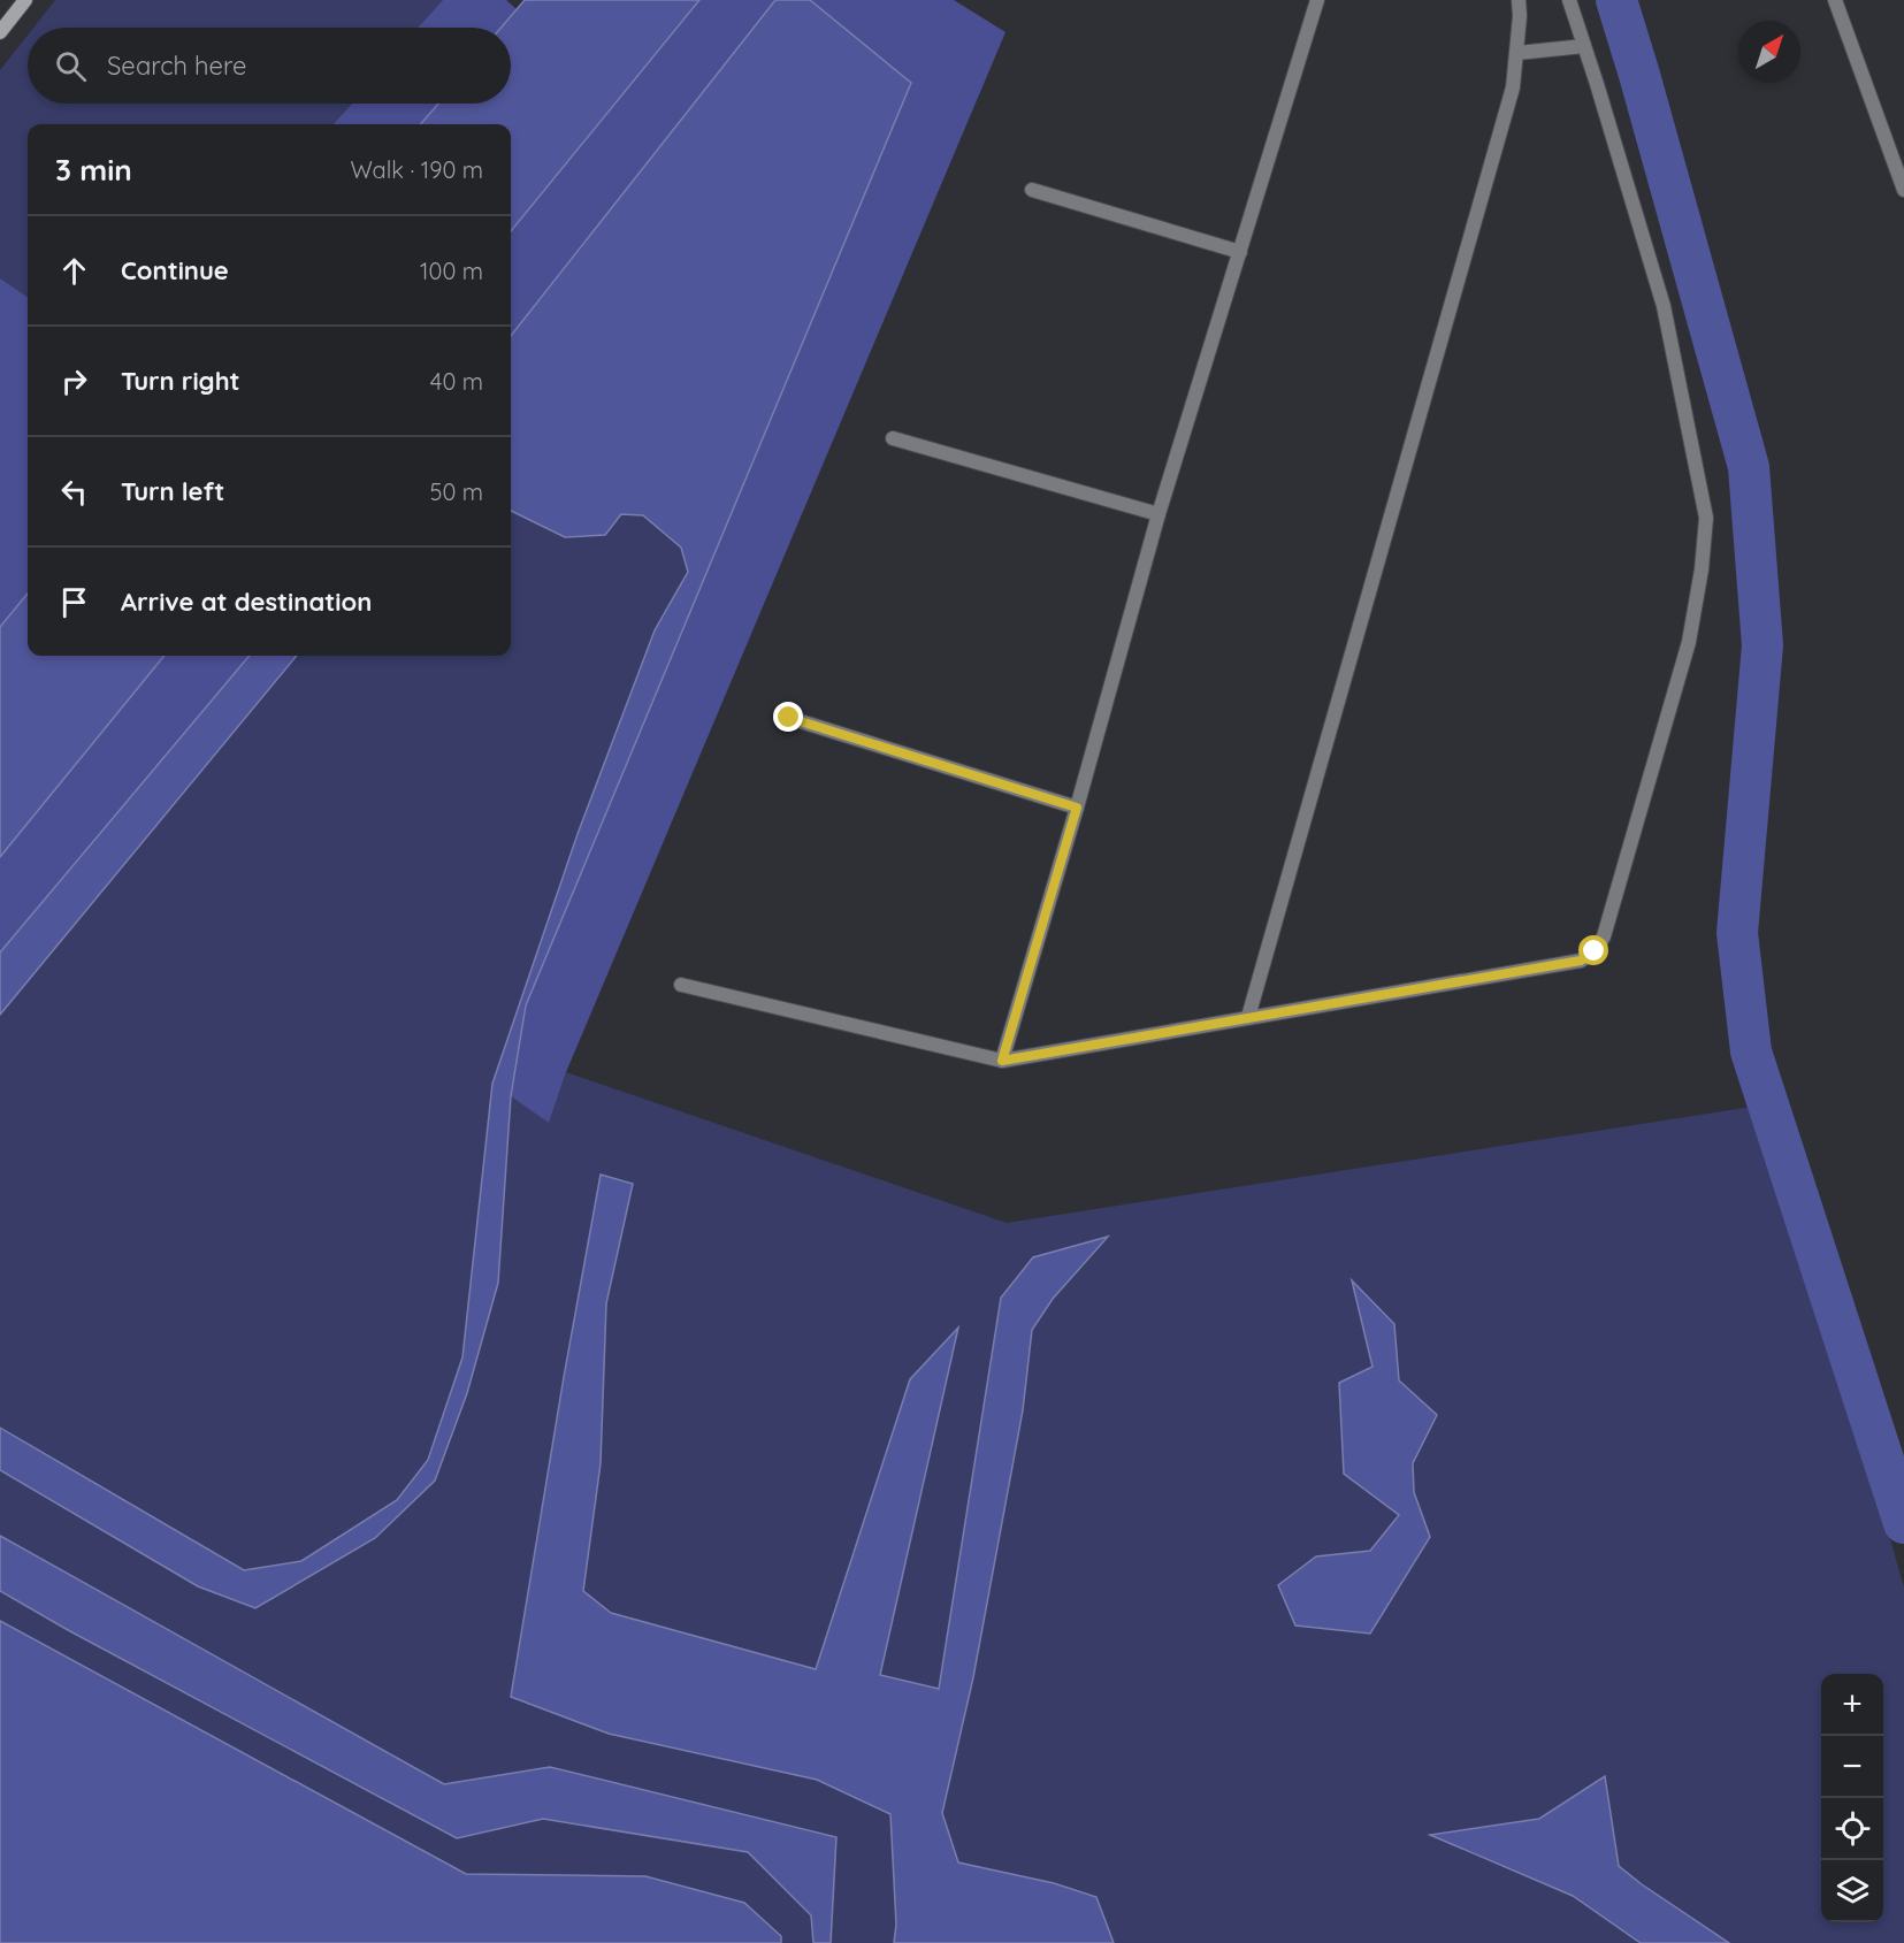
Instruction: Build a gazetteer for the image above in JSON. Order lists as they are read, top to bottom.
{
  "north": "top right",
  "page": {
    "search": "Search here",
    "heading": ["3 min", "Walk · 190 m"],
    "list": [
      ["Continue", "100 m"],
      ["Turn right", "40 m"],
      ["Turn left", "50 m"],
      "Arrive at destination"
    ],
    "map_buttons": ["+", "−"]
  }
}
